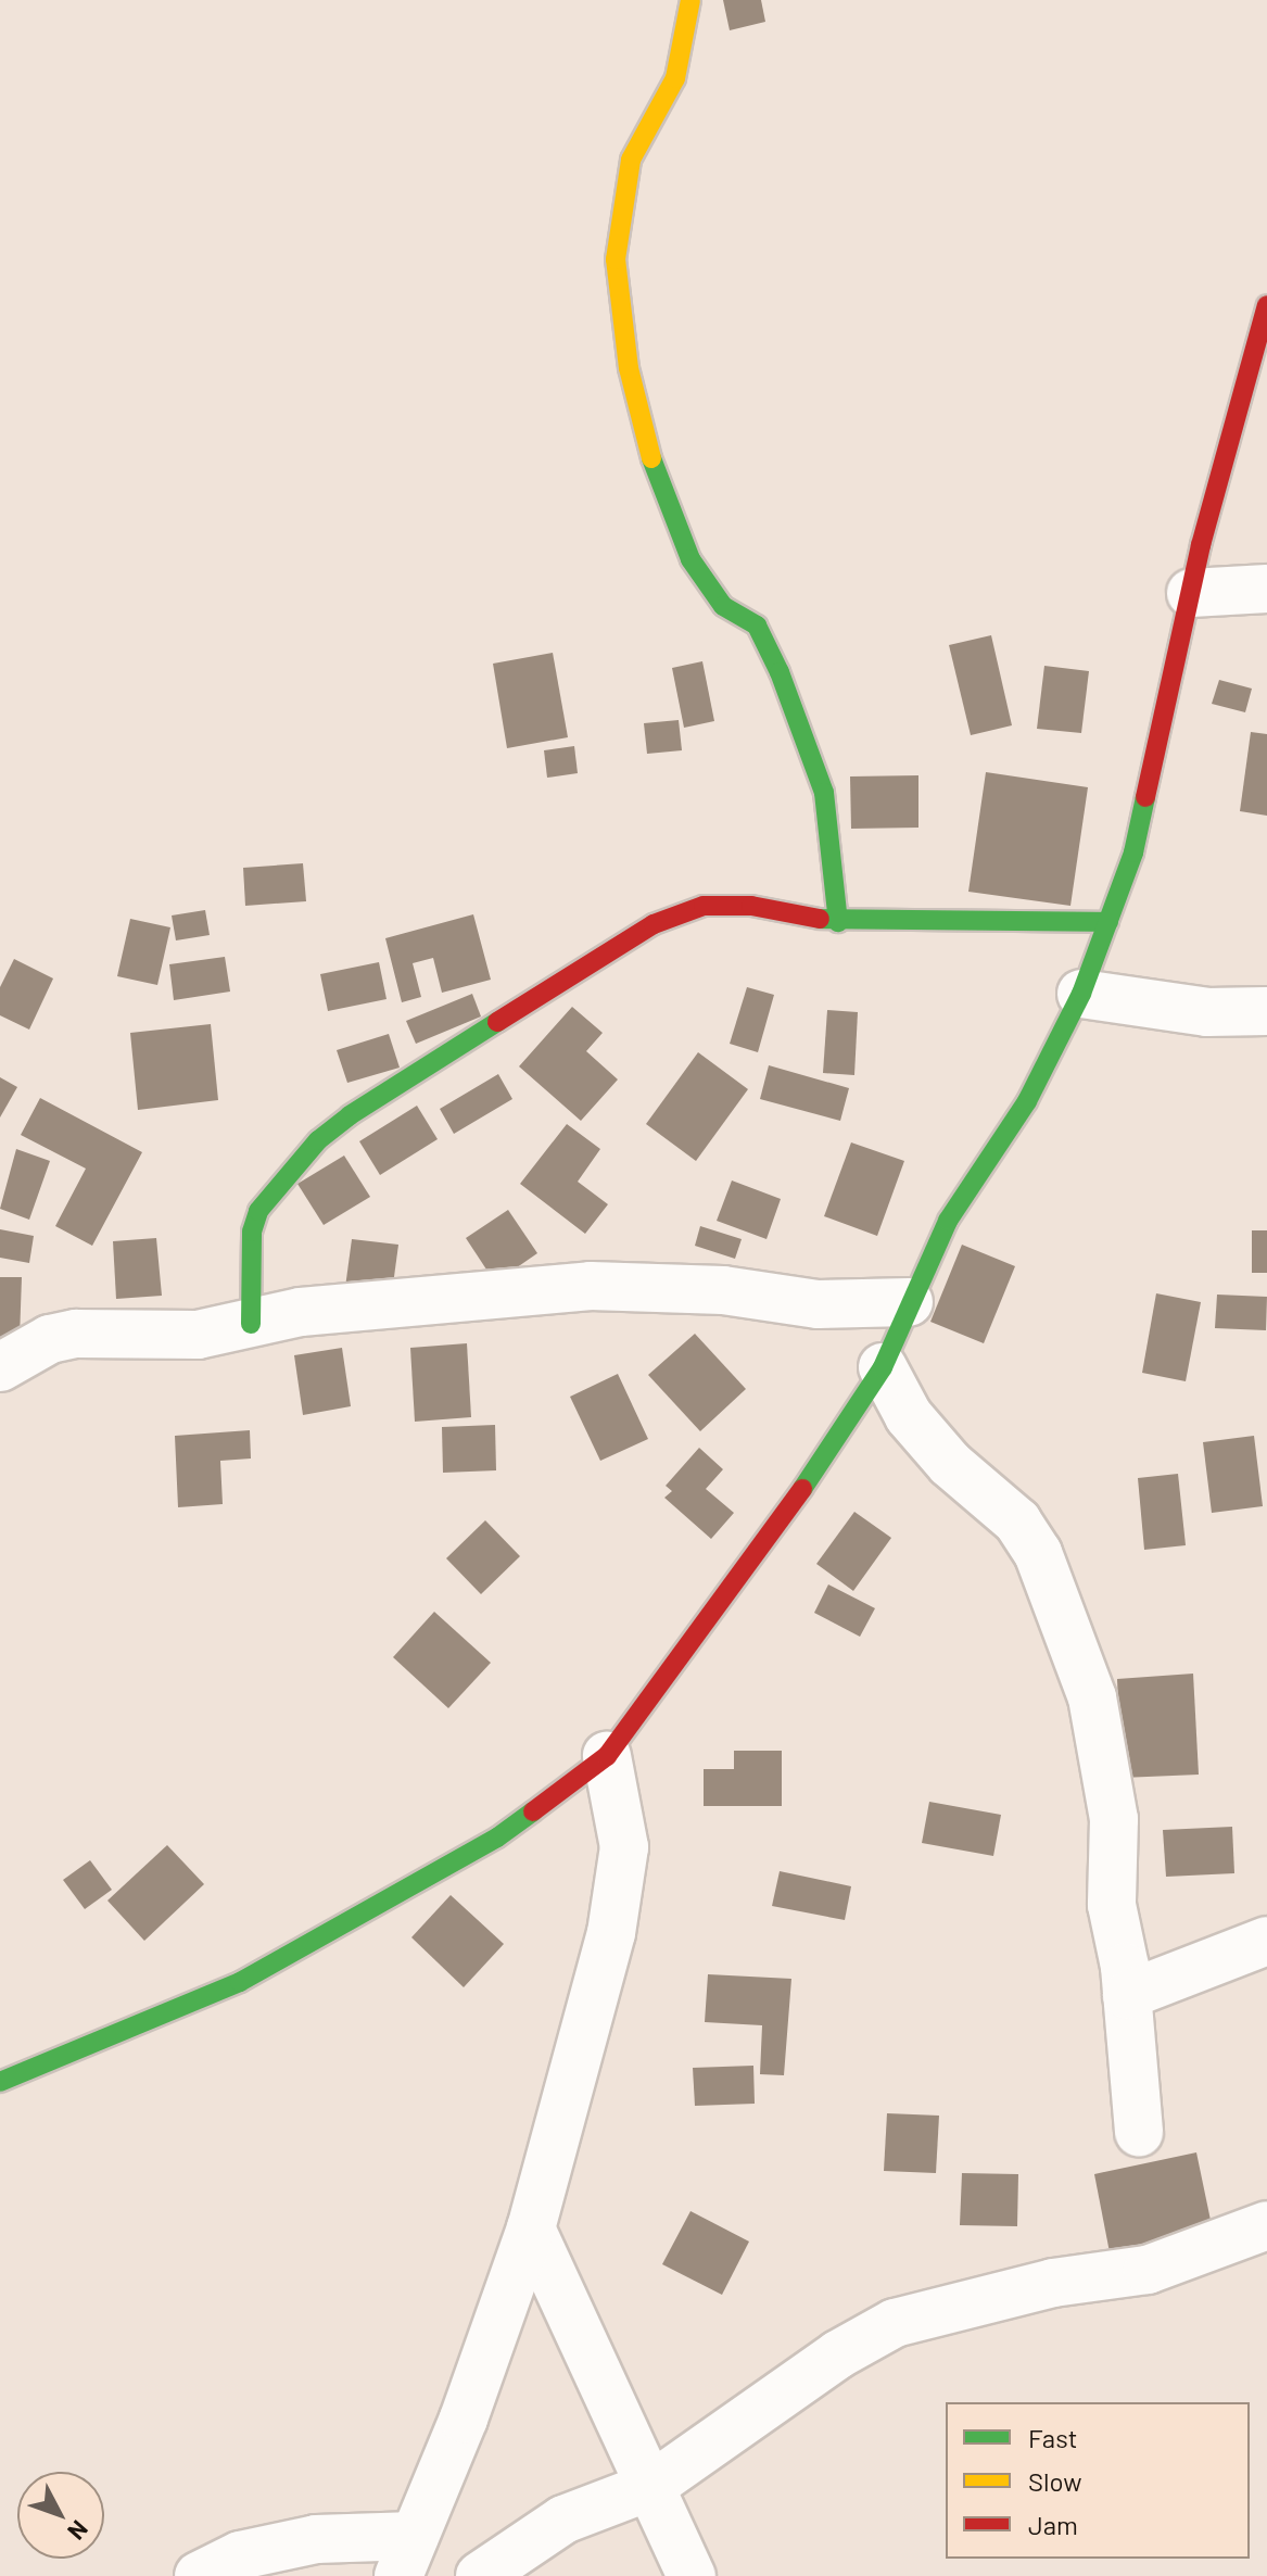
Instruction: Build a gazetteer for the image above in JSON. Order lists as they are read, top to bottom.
{
  "legend": ["Fast", "Slow", "Jam"],
  "north": "bottom right"
}
